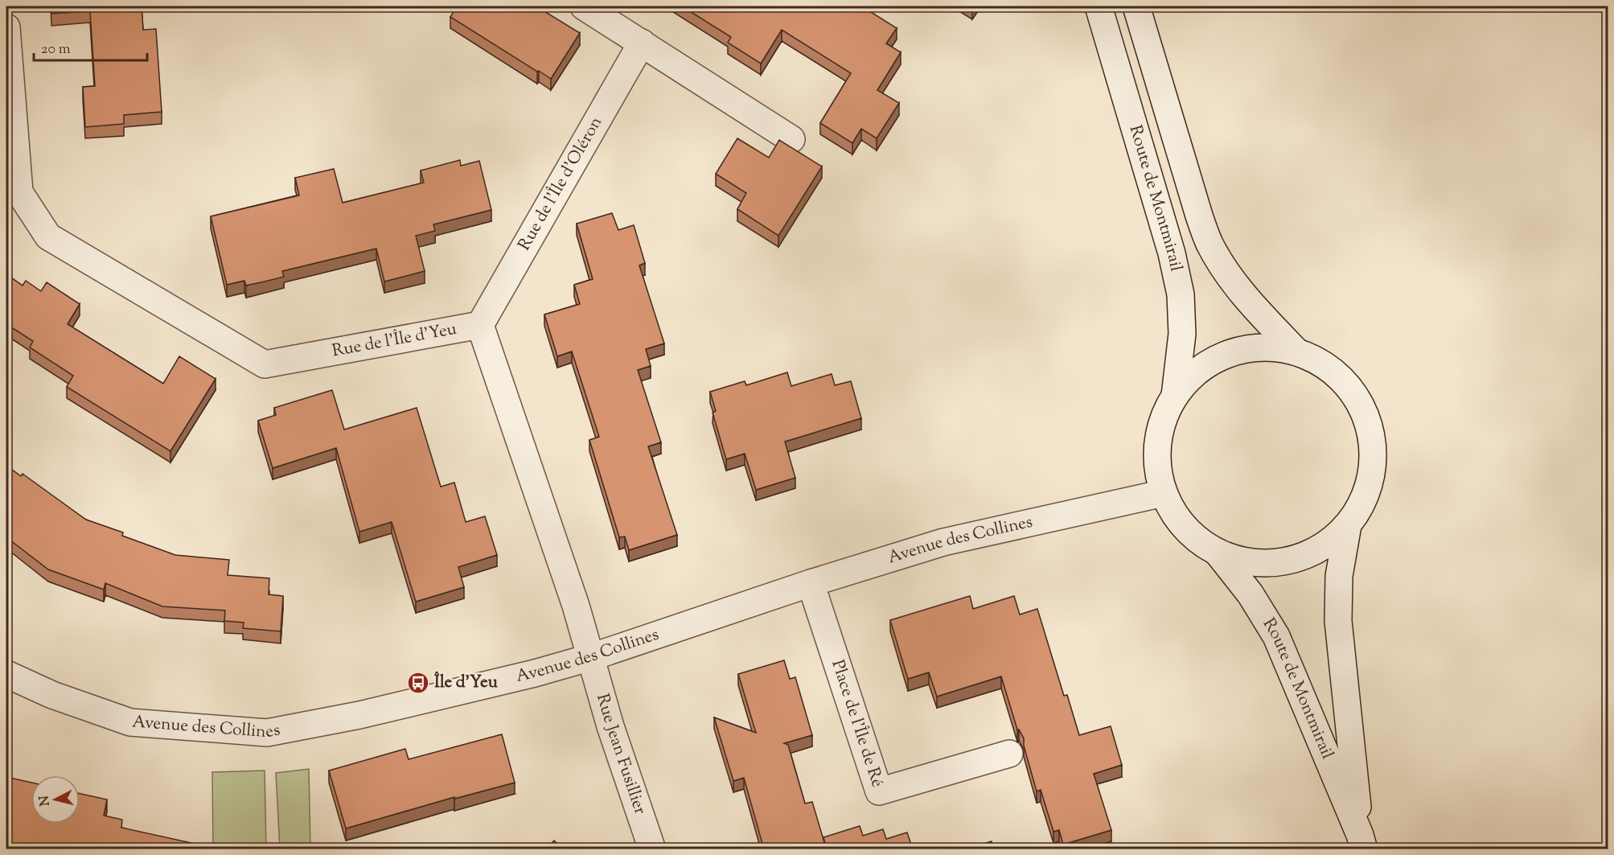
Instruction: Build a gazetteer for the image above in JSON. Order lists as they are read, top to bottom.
{
  "streets": {
    "street": [
      "Rue de l'Île d'Oléron",
      "Route de Montmirail",
      "Rue de l'Île d'Yeu",
      "Avenue des Collines",
      "Place de l'Île de Ré",
      "Rue Jean Fusillier"
    ]
  },
  "crossings": [
    ["Rue de l'Île d'Oléron", "Rue de l'Île d'Yeu"],
    ["Rue de l'Île d'Yeu", "Avenue des Collines"],
    ["Rue de l'Île d'Yeu", "Rue Jean Fusillier"],
    ["Avenue des Collines", "Place de l'Île de Ré"],
    ["Avenue des Collines", "Rue Jean Fusillier"]
  ],
  "places": {
    "bus stop": ["Île d'Yeu"]
  },
  "scale_bar": "20 m",
  "north": "left"
}
